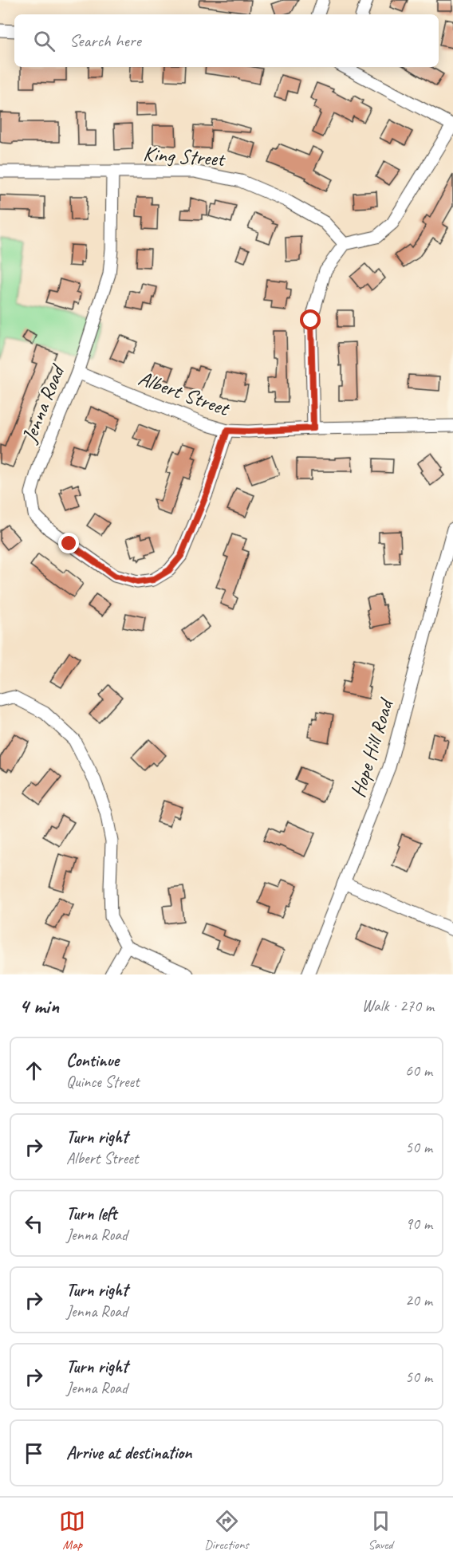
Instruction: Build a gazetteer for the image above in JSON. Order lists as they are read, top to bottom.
{
  "streets": {
    "street": [
      "King Street",
      "Albert Street",
      "Jenna Road",
      "Hope Hill Road"
    ]
  },
  "crossings": [
    ["King Street", "Jenna Road"],
    ["Albert Street", "Jenna Road"]
  ],
  "page": {
    "search": "Search here",
    "heading": ["4 min", "Walk · 270 m"],
    "list": [
      ["Continue", "Quince Street", "60 m"],
      ["Turn right", "Albert Street", "50 m"],
      ["Turn left", "Jenna Road", "90 m"],
      ["Turn right", "Jenna Road", "20 m"],
      ["Turn right", "Jenna Road", "50 m"],
      "Arrive at destination"
    ],
    "nav": ["Map", "Directions", "Saved"]
  }
}
